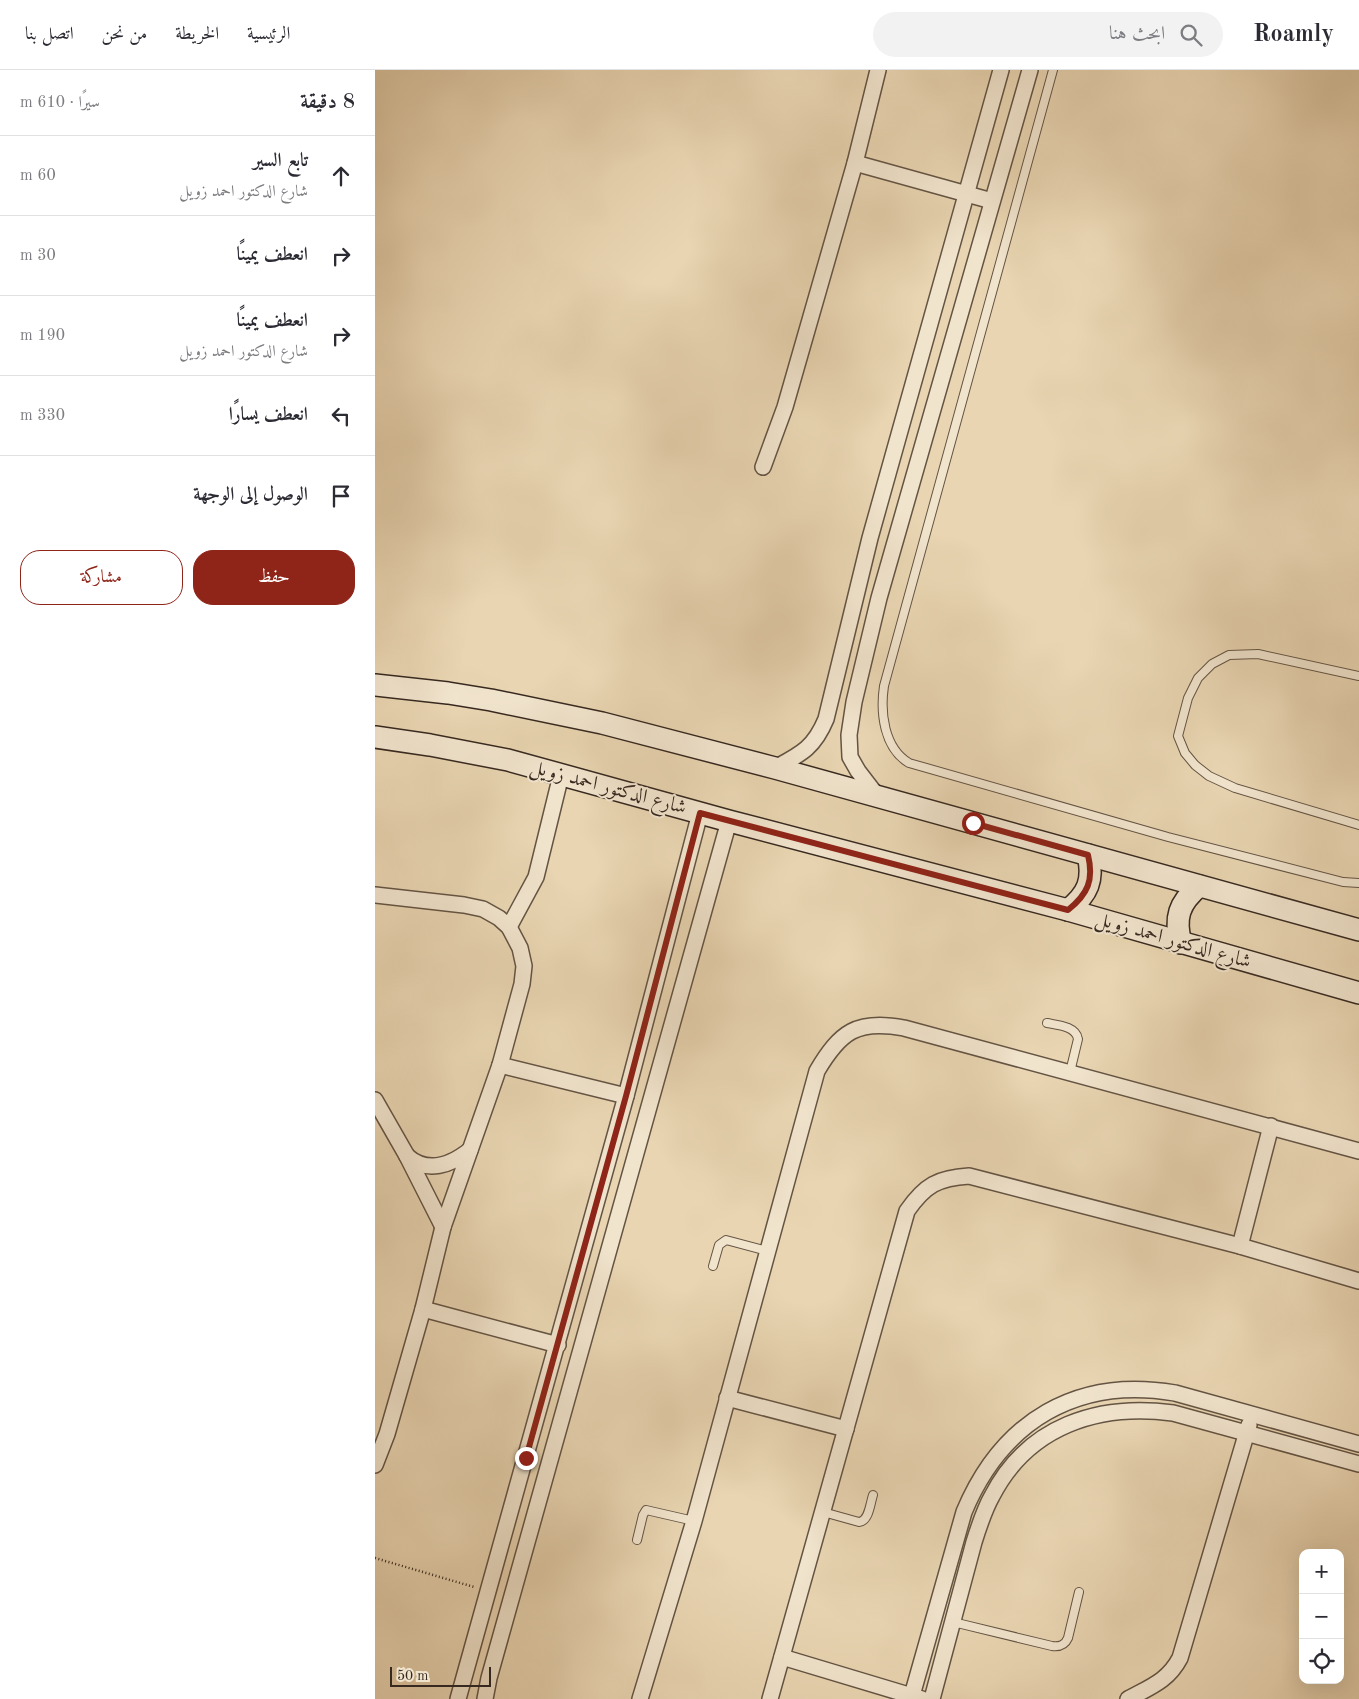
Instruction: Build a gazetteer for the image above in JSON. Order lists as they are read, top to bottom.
{
  "streets": {
    "street": ["شارع الدكتور احمد زويل"]
  },
  "scale_bar": "50 m",
  "page": {
    "header": "Roamly",
    "search": "ابحث هنا",
    "nav": [
      "الرئيسية",
      "الخريطة",
      "من نحن",
      "اتصل بنا"
    ],
    "heading": ["8 دقيقة", "سيرًا · 610 m"],
    "list": [
      ["تابع السير", "شارع الدكتور احمد زويل", "60 m"],
      ["انعطف يمينًا", "30 m"],
      ["انعطف يمينًا", "شارع الدكتور احمد زويل", "190 m"],
      ["انعطف يسارًا", "330 m"],
      "الوصول إلى الوجهة"
    ],
    "buttons": ["حفظ", "مشاركة"],
    "map_buttons": ["+", "−"],
    "scale": "50 m"
  }
}
